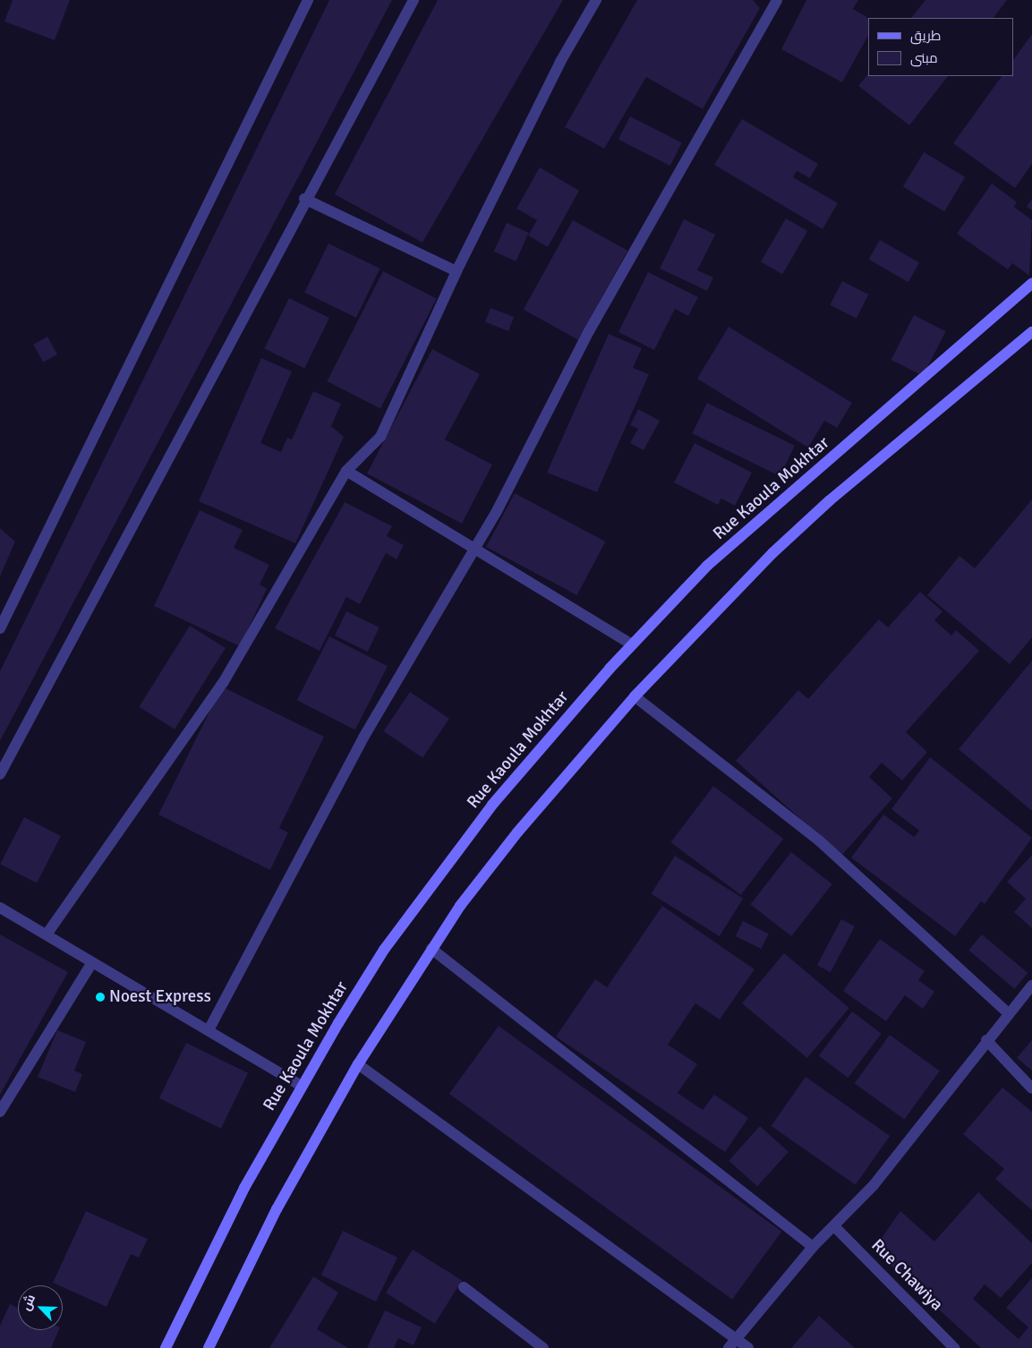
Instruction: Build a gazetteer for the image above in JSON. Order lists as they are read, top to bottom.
{
  "streets": {
    "main road": ["Rue Kaoula Mokhtar"],
    "street": ["Rue Chawiya"]
  },
  "places": ["Noest Express"],
  "legend": ["طريق", "مبنى"],
  "north": "top left"
}
